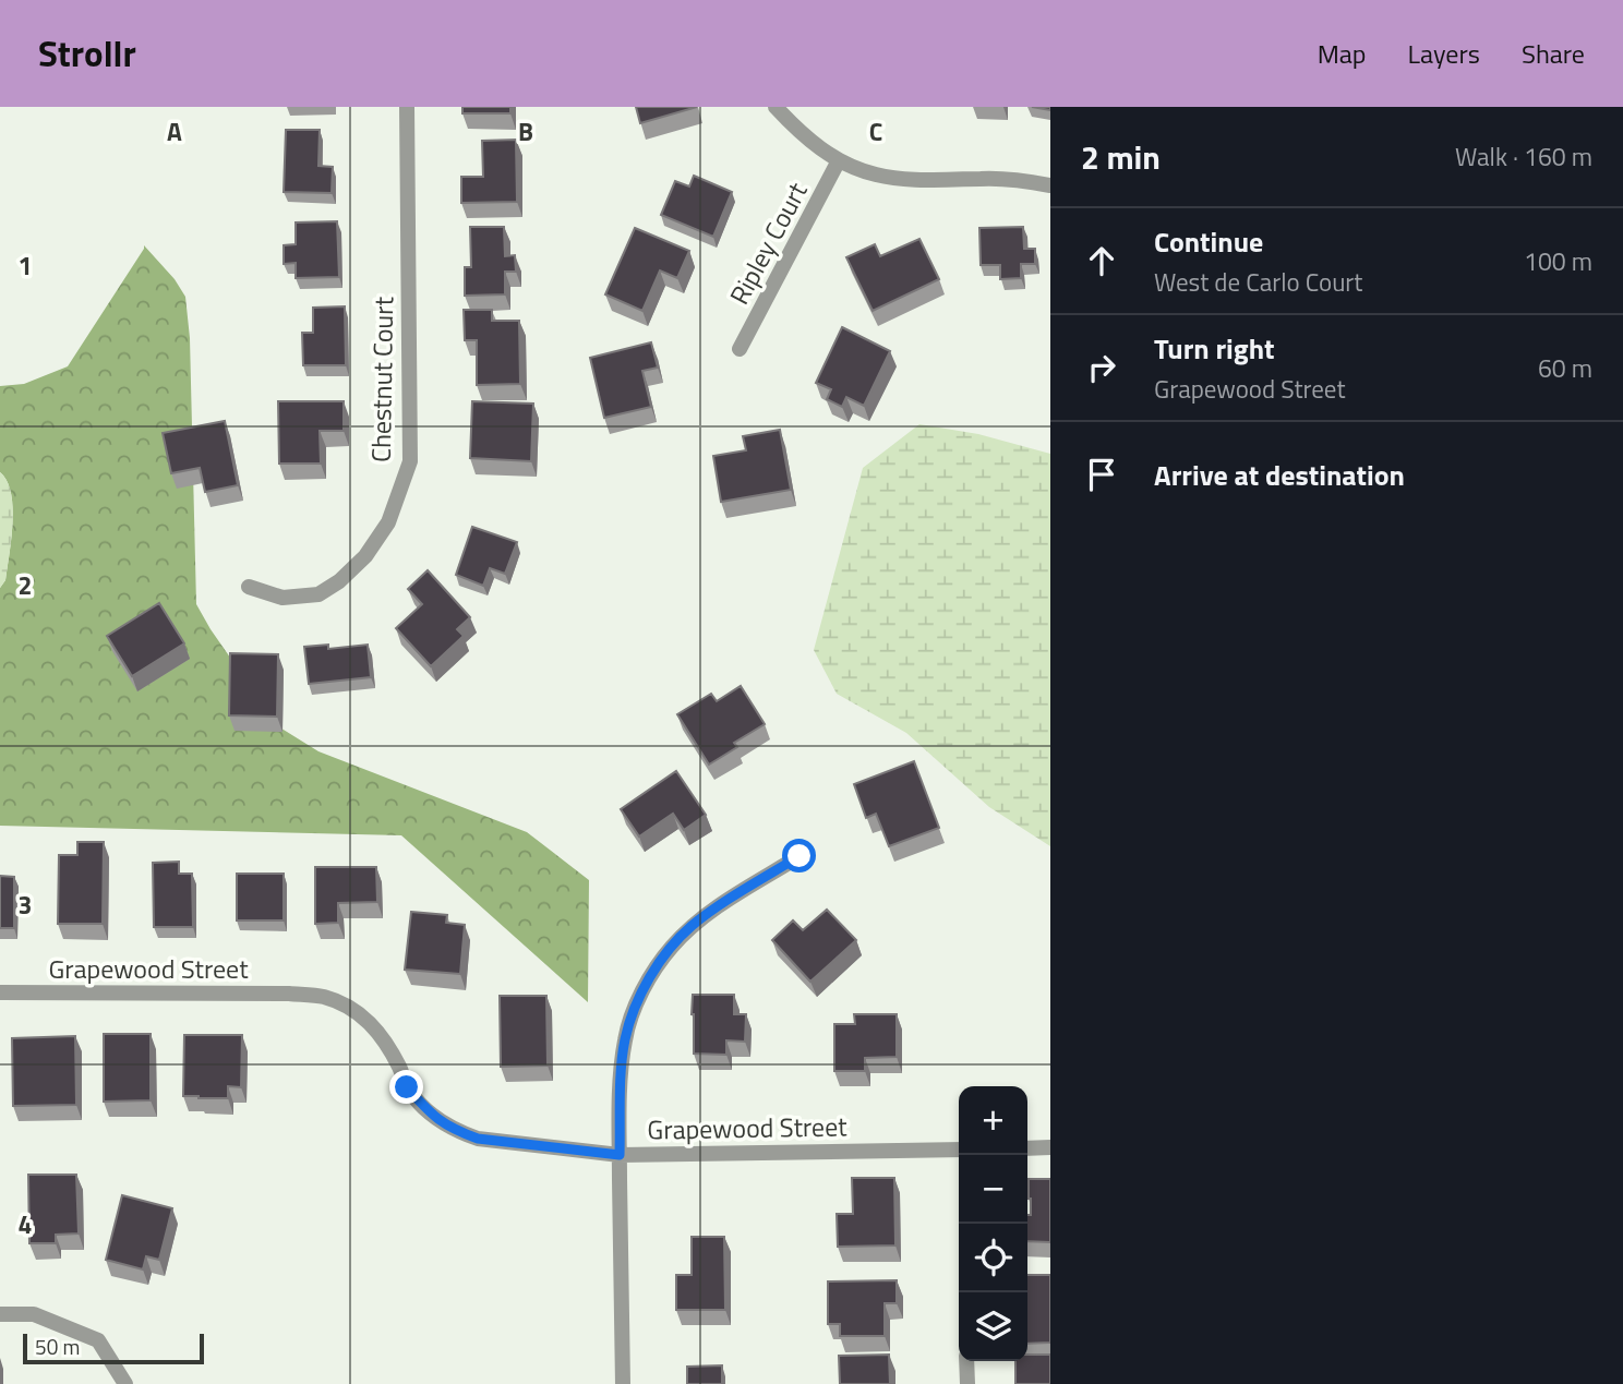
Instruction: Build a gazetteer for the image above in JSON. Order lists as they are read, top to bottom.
{
  "streets": {
    "street": ["Ripley Court", "Chestnut Court", "Grapewood Street"]
  },
  "scale_bar": "50 m",
  "page": {
    "header": "Strollr",
    "nav": ["Map", "Layers", "Share"],
    "heading": ["2 min", "Walk · 160 m"],
    "list": [
      ["Continue", "West de Carlo Court", "100 m"],
      ["Turn right", "Grapewood Street", "60 m"],
      "Arrive at destination"
    ],
    "map_buttons": ["+", "−"],
    "scale": "50 m"
  },
  "grid": {
    "columns": ["A", "B", "C"],
    "rows": [
      "1",
      "2",
      "3",
      "4"
    ]
  }
}
